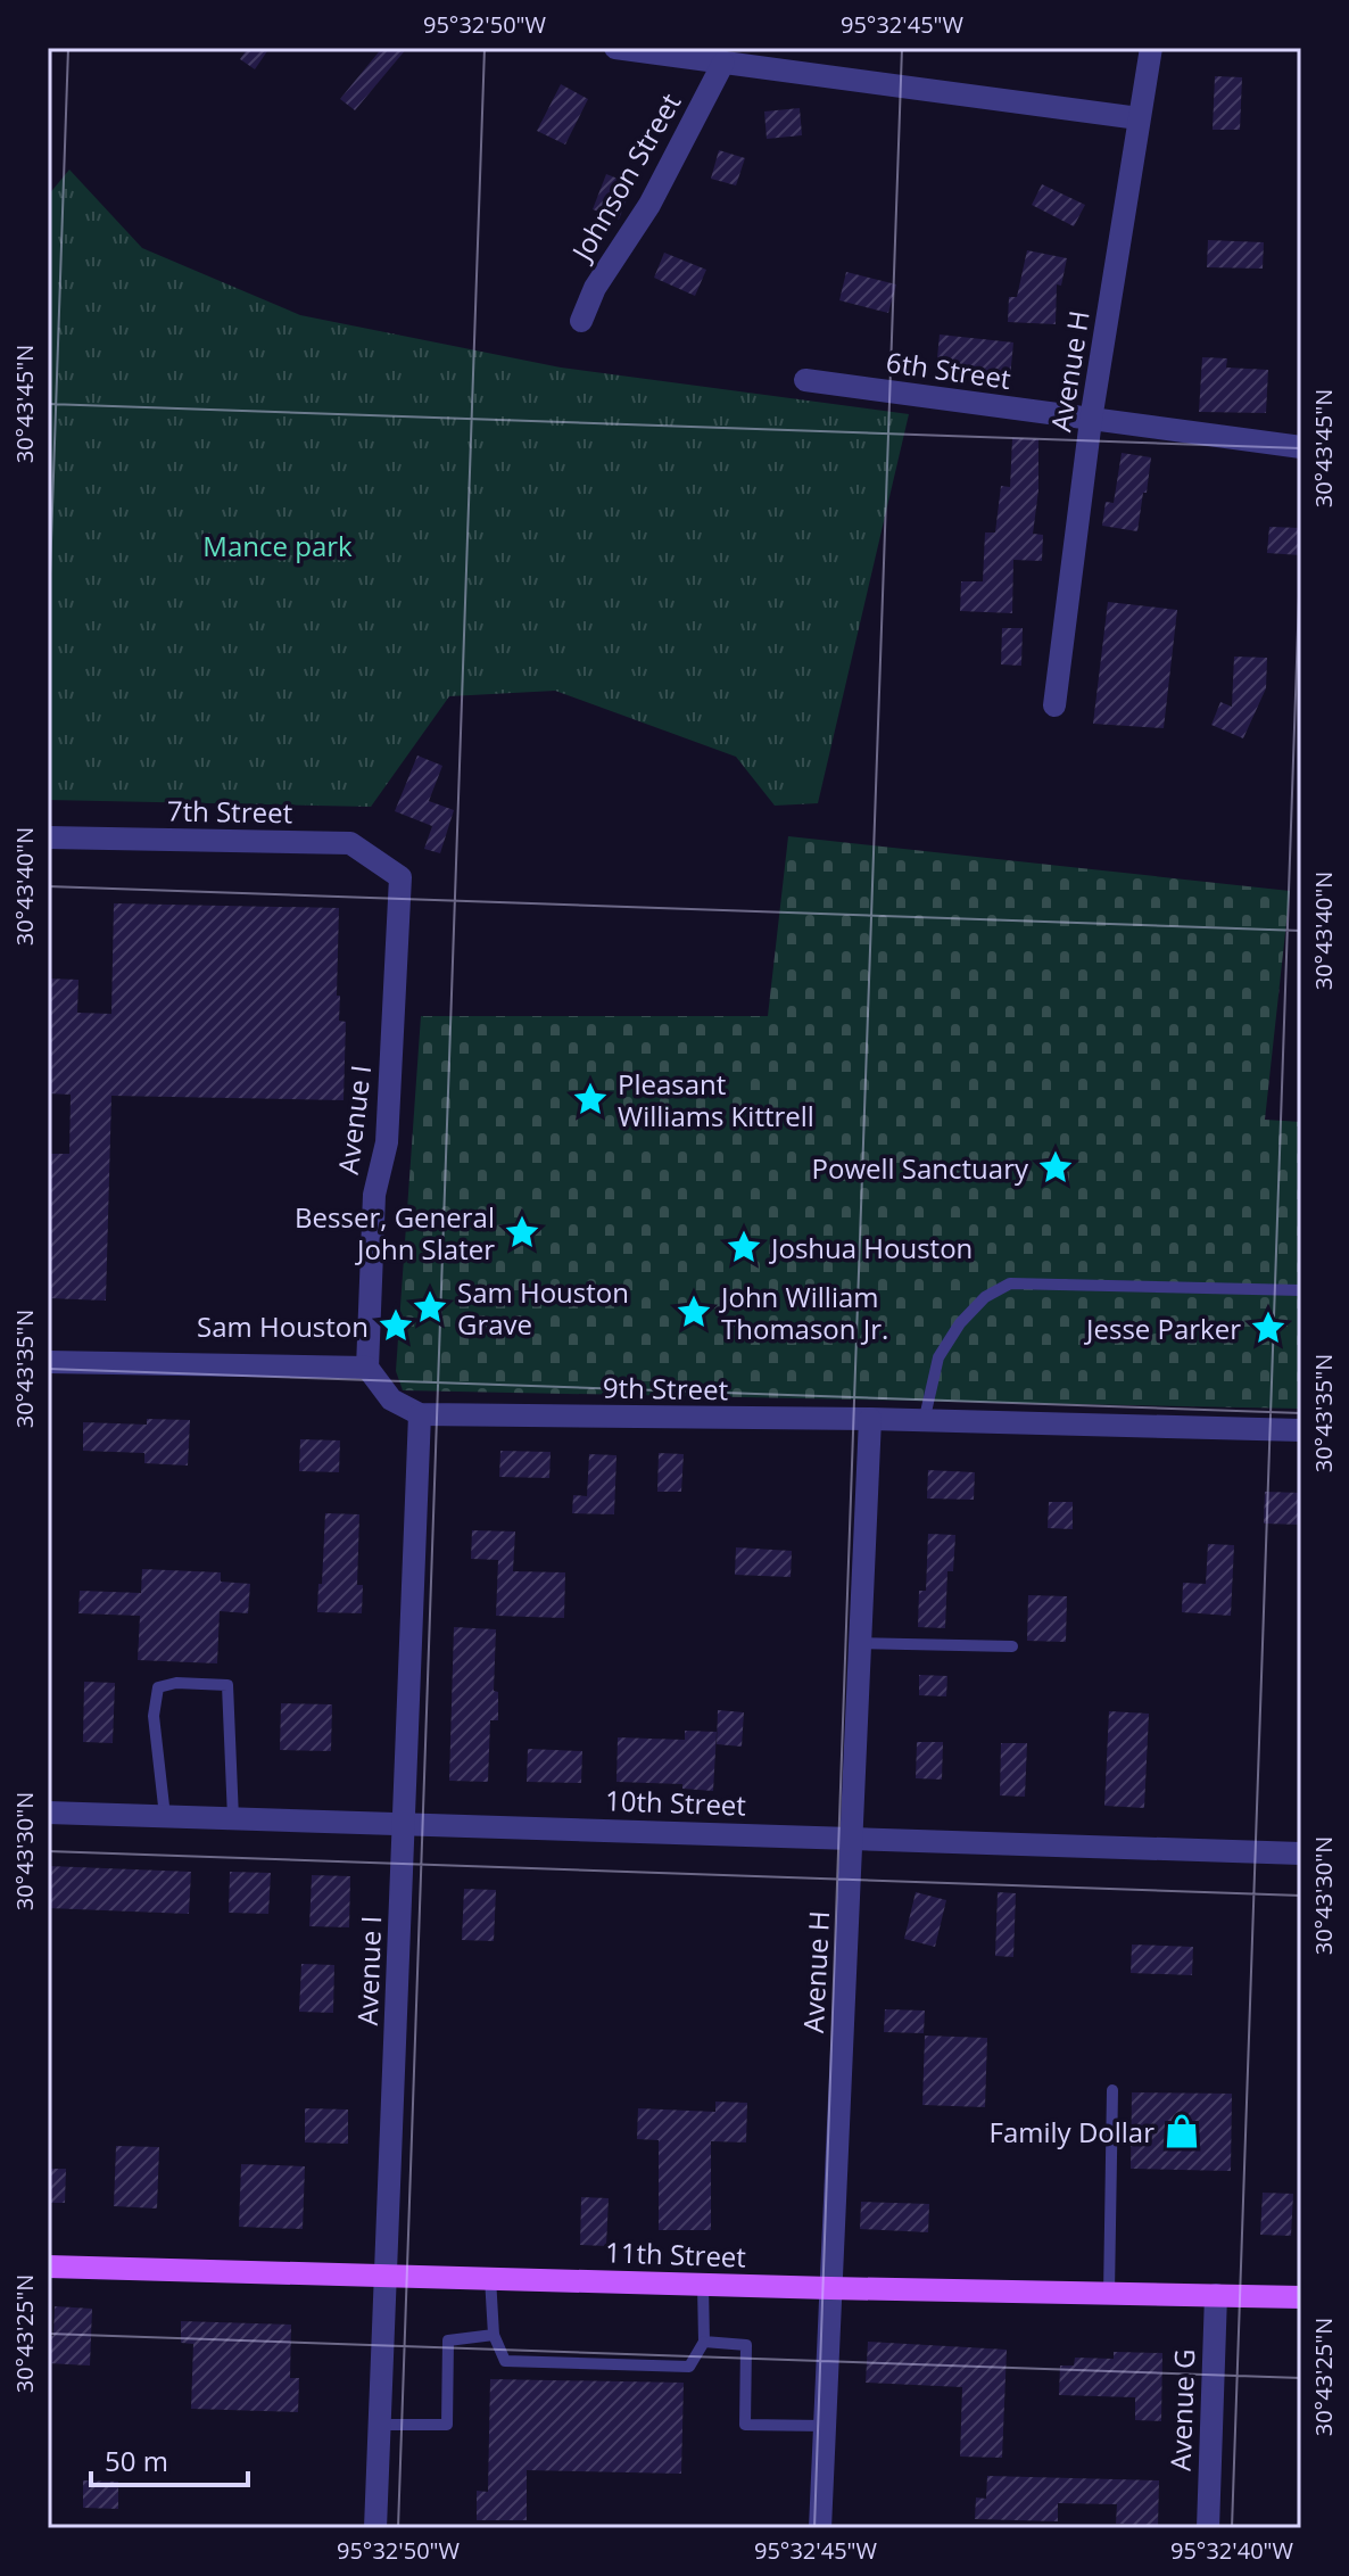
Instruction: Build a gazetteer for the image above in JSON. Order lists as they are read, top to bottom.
{
  "streets": {
    "main road": ["11th Street"],
    "street": [
      "Johnson Street",
      "6th Street",
      "Avenue H",
      "7th Street",
      "Avenue I",
      "9th Street",
      "10th Street",
      "Avenue G"
    ]
  },
  "crossings": [
    ["6th Street", "Avenue H"],
    ["Avenue H", "9th Street"],
    ["Avenue H", "10th Street"],
    ["Avenue H", "11th Street"],
    ["7th Street", "Avenue I"],
    ["Avenue I", "9th Street"],
    ["Avenue I", "10th Street"],
    ["Avenue I", "11th Street"],
    ["11th Street", "Avenue G"]
  ],
  "parks": ["Mance park"],
  "places": {
    "place": [
      "Pleasant Williams Kittrell",
      "Powell Sanctuary",
      "Besser, General John Slater",
      "Joshua Houston",
      "Sam Houston Grave",
      "John William Thomason Jr.",
      "Sam Houston",
      "Jesse Parker"
    ],
    "shop": ["Family Dollar"]
  },
  "scale_bar": "50 m",
  "coordinates": [
    "95°32'50\"W",
    "95°32'45\"W",
    "30°43'45\"N",
    "30°43'40\"N",
    "30°43'35\"N",
    "30°43'30\"N",
    "30°43'25\"N",
    "95°32'40\"W"
  ]
}
